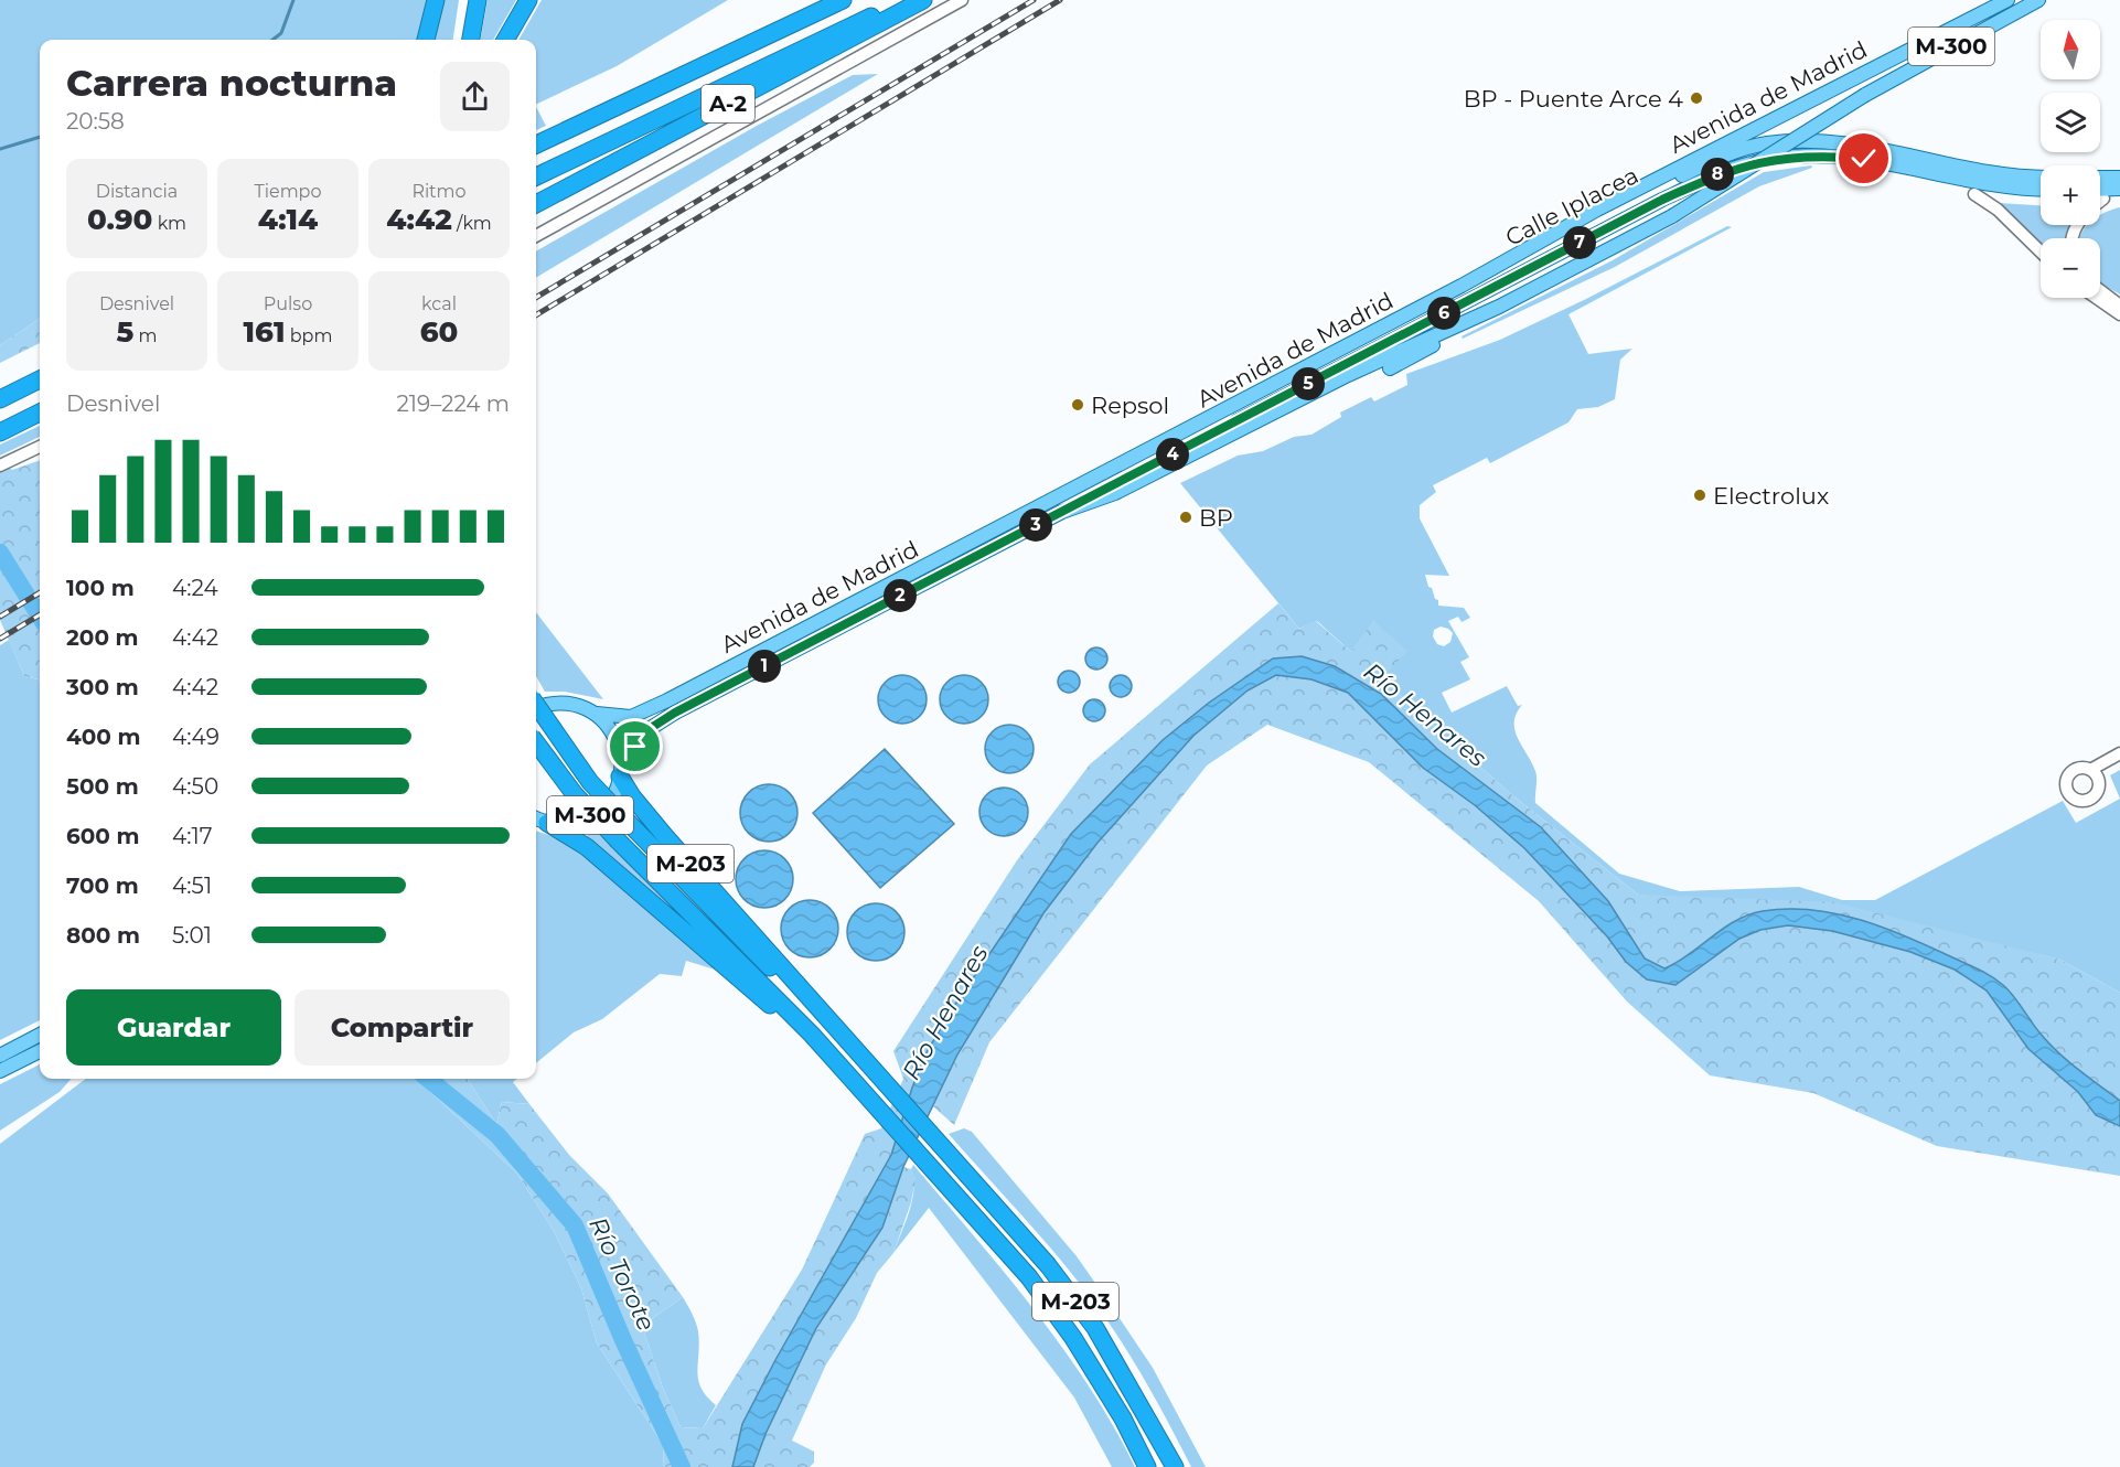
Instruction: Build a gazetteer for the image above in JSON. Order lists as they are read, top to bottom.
{
  "streets": {
    "highway": ["A-2", "M-203"],
    "main road": ["M-300", "Avenida de Madrid", "Calle Iplacea"]
  },
  "crossings": [
    ["M-300", "Avenida de Madrid"],
    ["M-300", "M-203"],
    ["Avenida de Madrid", "Calle Iplacea"],
    ["Avenida de Madrid", "M-203"]
  ],
  "water": ["Río Henares", "Río Torote"],
  "places": [
    "BP - Puente Arce 4",
    "Repsol",
    "Electrolux",
    "BP"
  ],
  "north": "top",
  "page": {
    "map_buttons": ["+", "−"],
    "heading": ["Carrera nocturna", "20:58"],
    "stats": [
      ["Distancia", "0.90 km"],
      ["Tiempo", "4:14"],
      ["Ritmo", "4:42 /km"],
      ["Desnivel", "5 m"],
      ["Pulso", "161 bpm"],
      ["kcal", "60"]
    ],
    "pins": [
      "8",
      "7",
      "6",
      "5",
      "4",
      "3",
      "2",
      "1"
    ],
    "chart": ["Desnivel", "219–224 m"],
    "list": [
      {
        "name": "100 m",
        "note": "4:24"
      },
      {
        "name": "200 m",
        "note": "4:42"
      },
      {
        "name": "300 m",
        "note": "4:42"
      },
      {
        "name": "400 m",
        "note": "4:49"
      },
      {
        "name": "500 m",
        "note": "4:50"
      },
      {
        "name": "600 m",
        "note": "4:17"
      },
      {
        "name": "700 m",
        "note": "4:51"
      },
      {
        "name": "800 m",
        "note": "5:01"
      }
    ],
    "buttons": ["Guardar", "Compartir"]
  }
}
